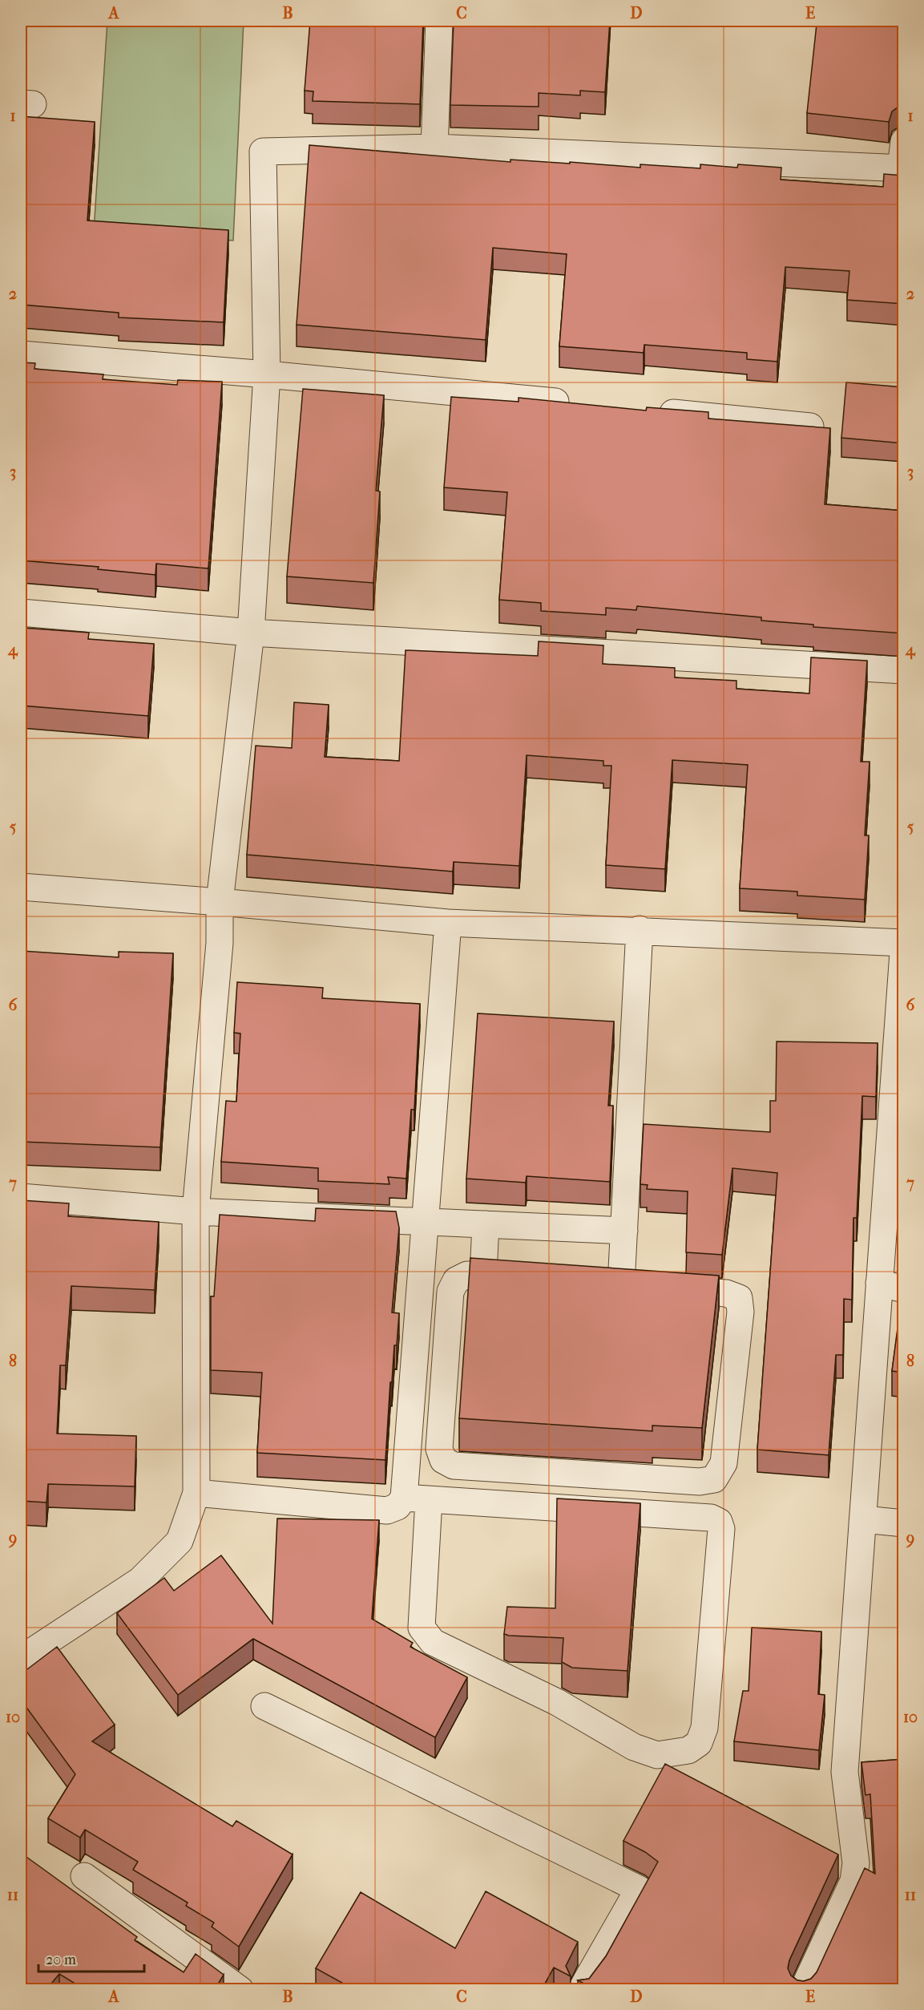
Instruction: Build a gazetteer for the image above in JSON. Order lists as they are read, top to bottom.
{
  "scale_bar": "20 m",
  "grid": {
    "columns": [
      "A",
      "B",
      "C",
      "D",
      "E"
    ],
    "rows": [
      "1",
      "2",
      "3",
      "4",
      "5",
      "6",
      "7",
      "8",
      "9",
      "10",
      "11"
    ]
  }
}
